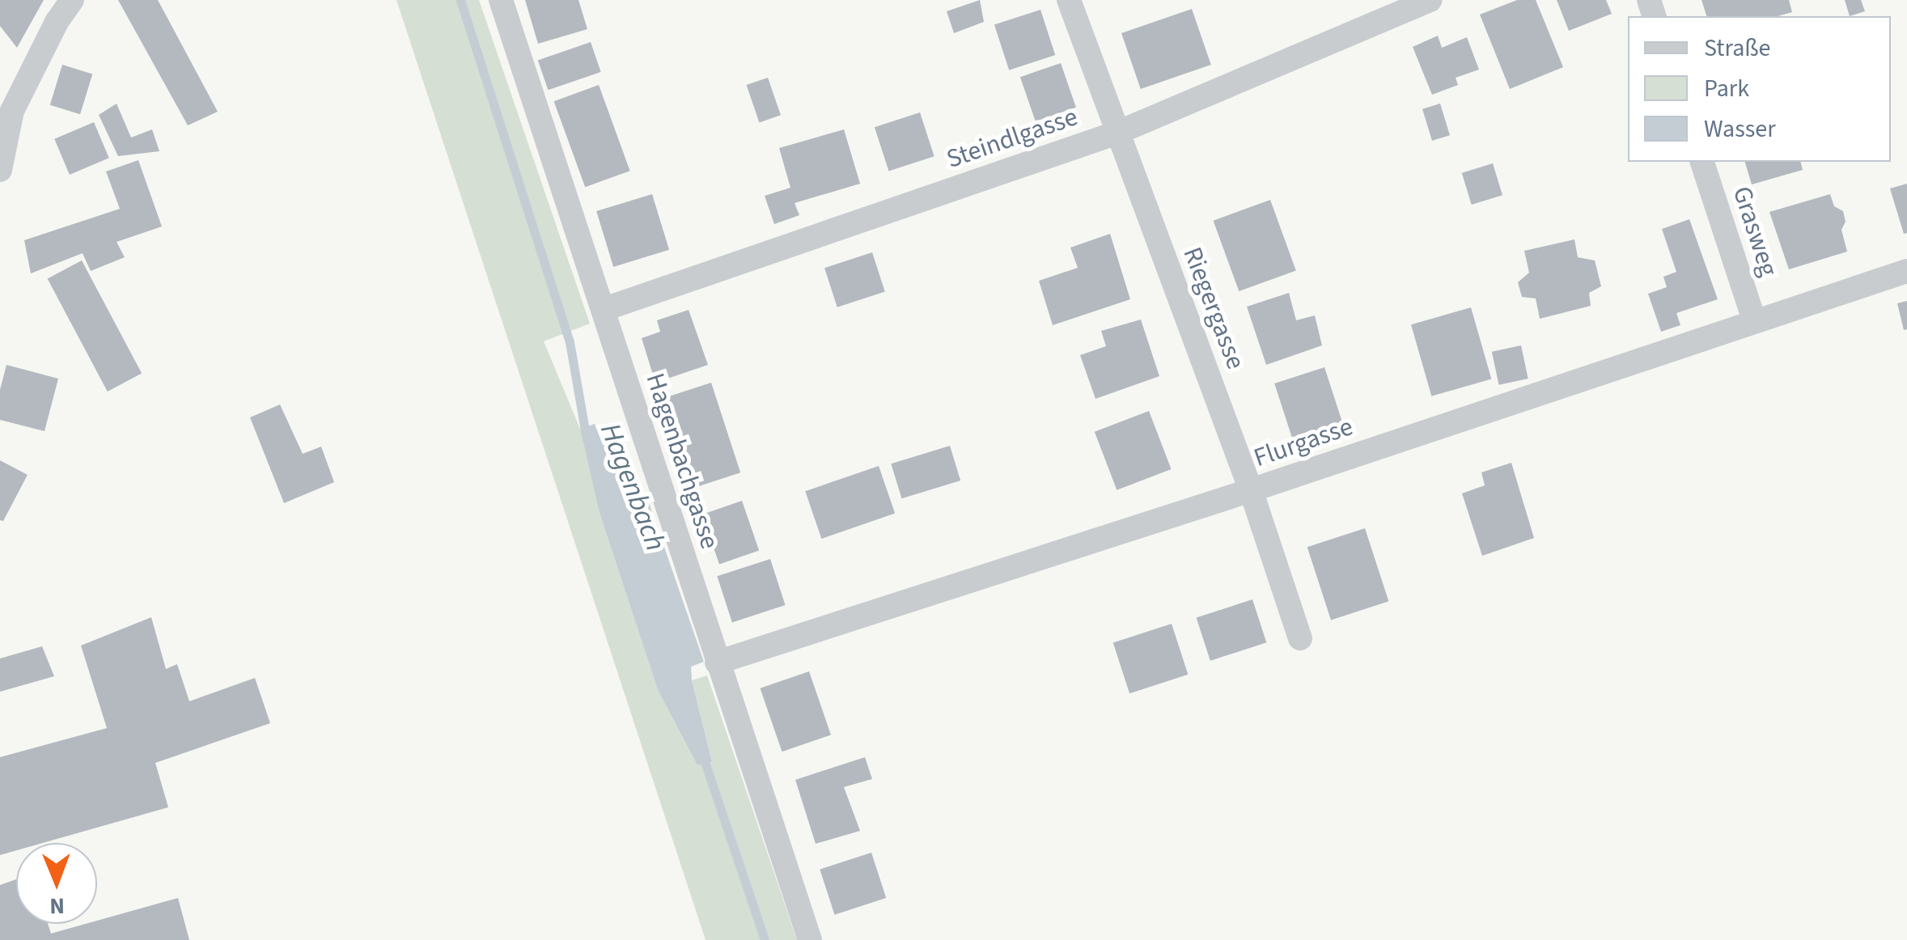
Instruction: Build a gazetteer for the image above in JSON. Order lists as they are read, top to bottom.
{
  "streets": {
    "street": [
      "Steindlgasse",
      "Grasweg",
      "Riegergasse",
      "Flurgasse",
      "Hagenbachgasse"
    ]
  },
  "crossings": [
    ["Steindlgasse", "Riegergasse"],
    ["Steindlgasse", "Hagenbachgasse"],
    ["Grasweg", "Flurgasse"],
    ["Riegergasse", "Flurgasse"],
    ["Flurgasse", "Hagenbachgasse"]
  ],
  "water": ["Hagenbach"],
  "legend": ["Straße", "Park", "Wasser"],
  "north": "bottom"
}
